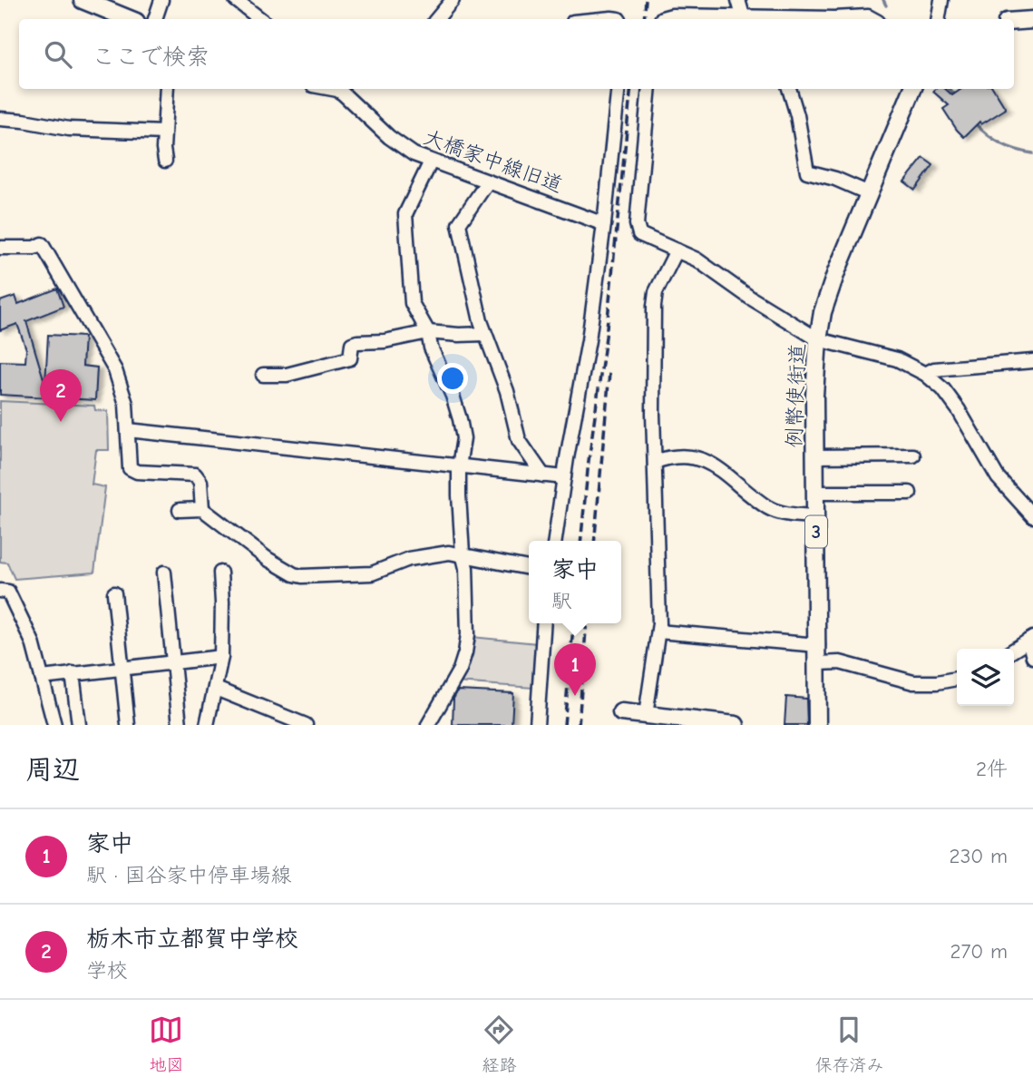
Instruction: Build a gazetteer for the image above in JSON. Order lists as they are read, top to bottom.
{
  "streets": {
    "main road": ["例幣使街道", "3"],
    "street": ["大橋家中線旧道"]
  },
  "page": {
    "search": "ここで検索",
    "pins": ["2", "1"],
    "popup": ["家中", "駅"],
    "heading": ["周辺", "2件"],
    "list": [
      {
        "mark": "1",
        "name": "家中",
        "note": "駅 · 国谷家中停車場線",
        "value": "230 m"
      },
      {
        "mark": "2",
        "name": "栃木市立都賀中学校",
        "note": "学校",
        "value": "270 m"
      }
    ],
    "nav": ["地図", "経路", "保存済み"]
  }
}
